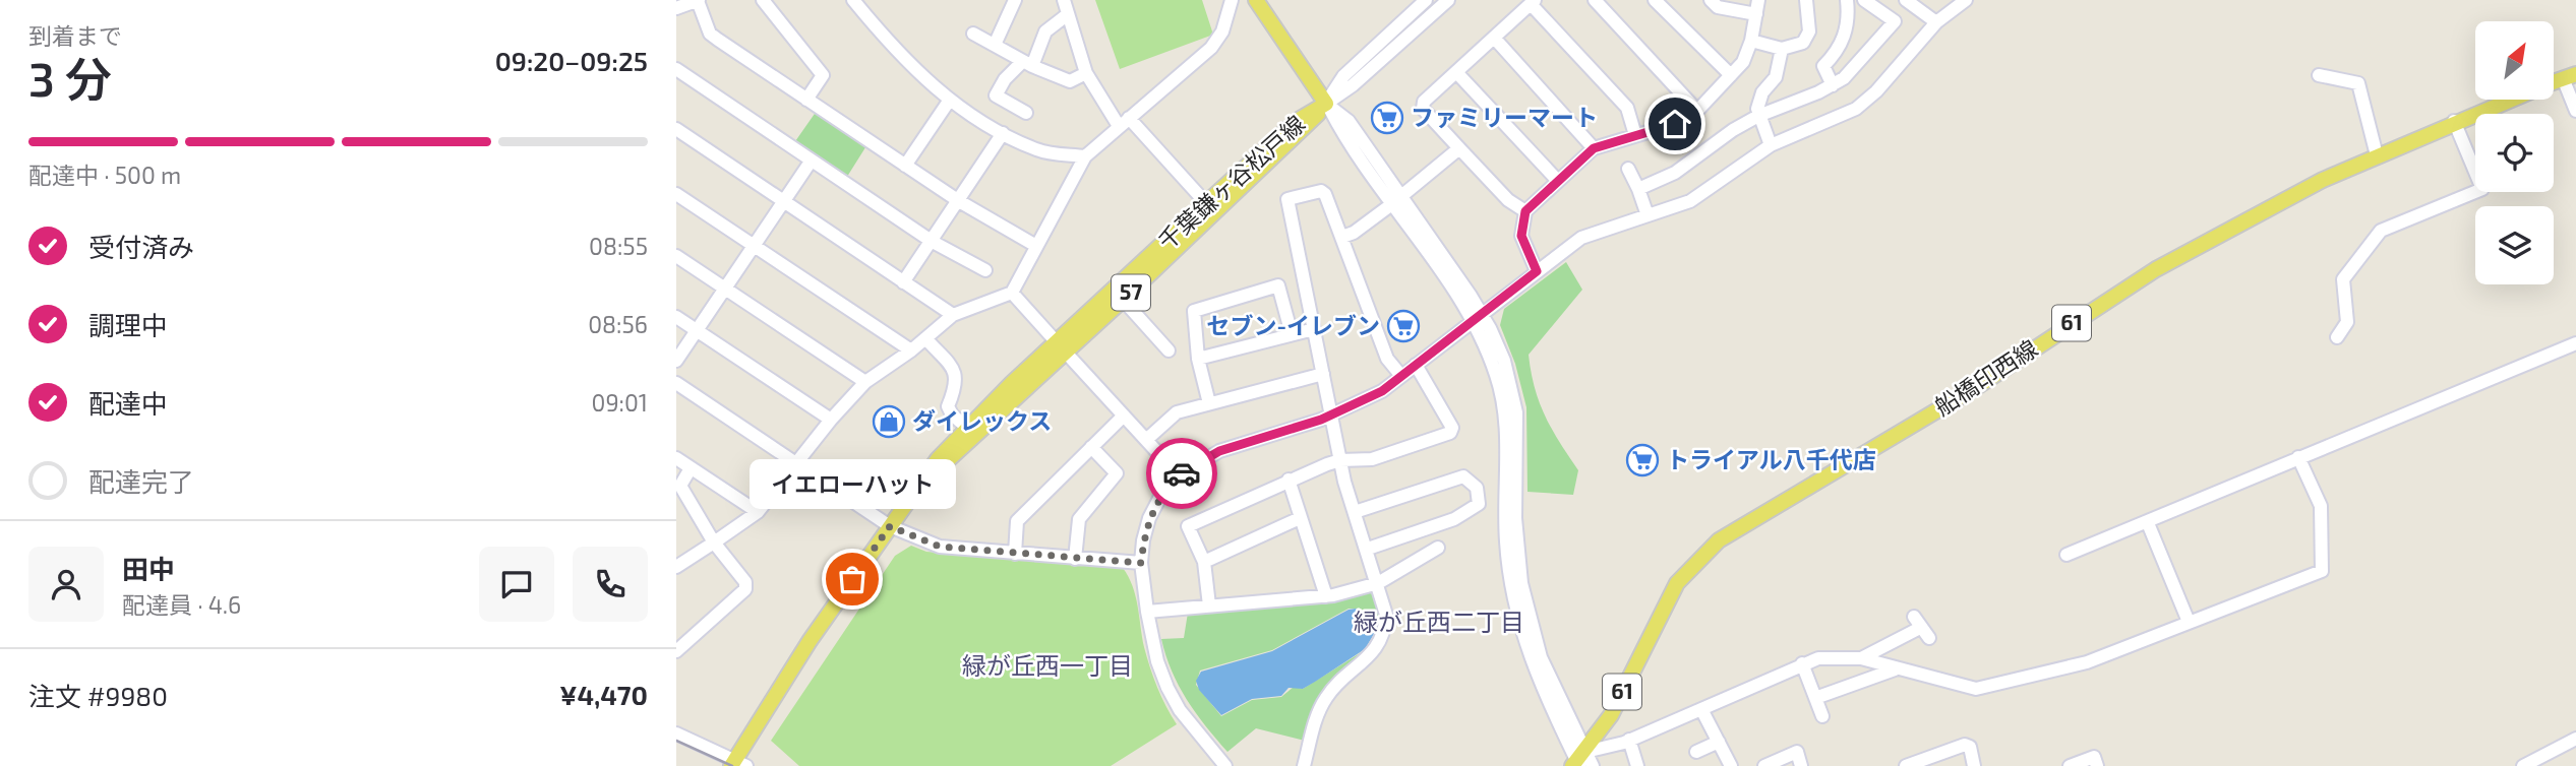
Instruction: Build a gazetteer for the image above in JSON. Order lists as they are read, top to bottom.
{
  "streets": {
    "main road": [
      "千葉鎌ヶ谷松戸線",
      "57",
      "61",
      "船橋印西線"
    ]
  },
  "districts": ["緑が丘西二丁目", "緑が丘西一丁目"],
  "places": {
    "supermarket": ["ファミリーマート", "セブン-イレブン", "トライアル八千代店"],
    "shop": ["ダイレックス"],
    "other": ["イエローハット"]
  },
  "north": "top right",
  "page": {
    "heading": ["3 分", "到着まで", "09:20–09:25"],
    "panel": [
      "田中",
      "配達員 · 4.6",
      "注文 #9980",
      "¥4,470"
    ],
    "bar": "配達中 · 500 m",
    "list": [
      ["受付済み", "08:55"],
      ["調理中", "08:56"],
      ["配達中", "09:01"],
      "配達完了"
    ],
    "bubble": "イエローハット"
  }
}
